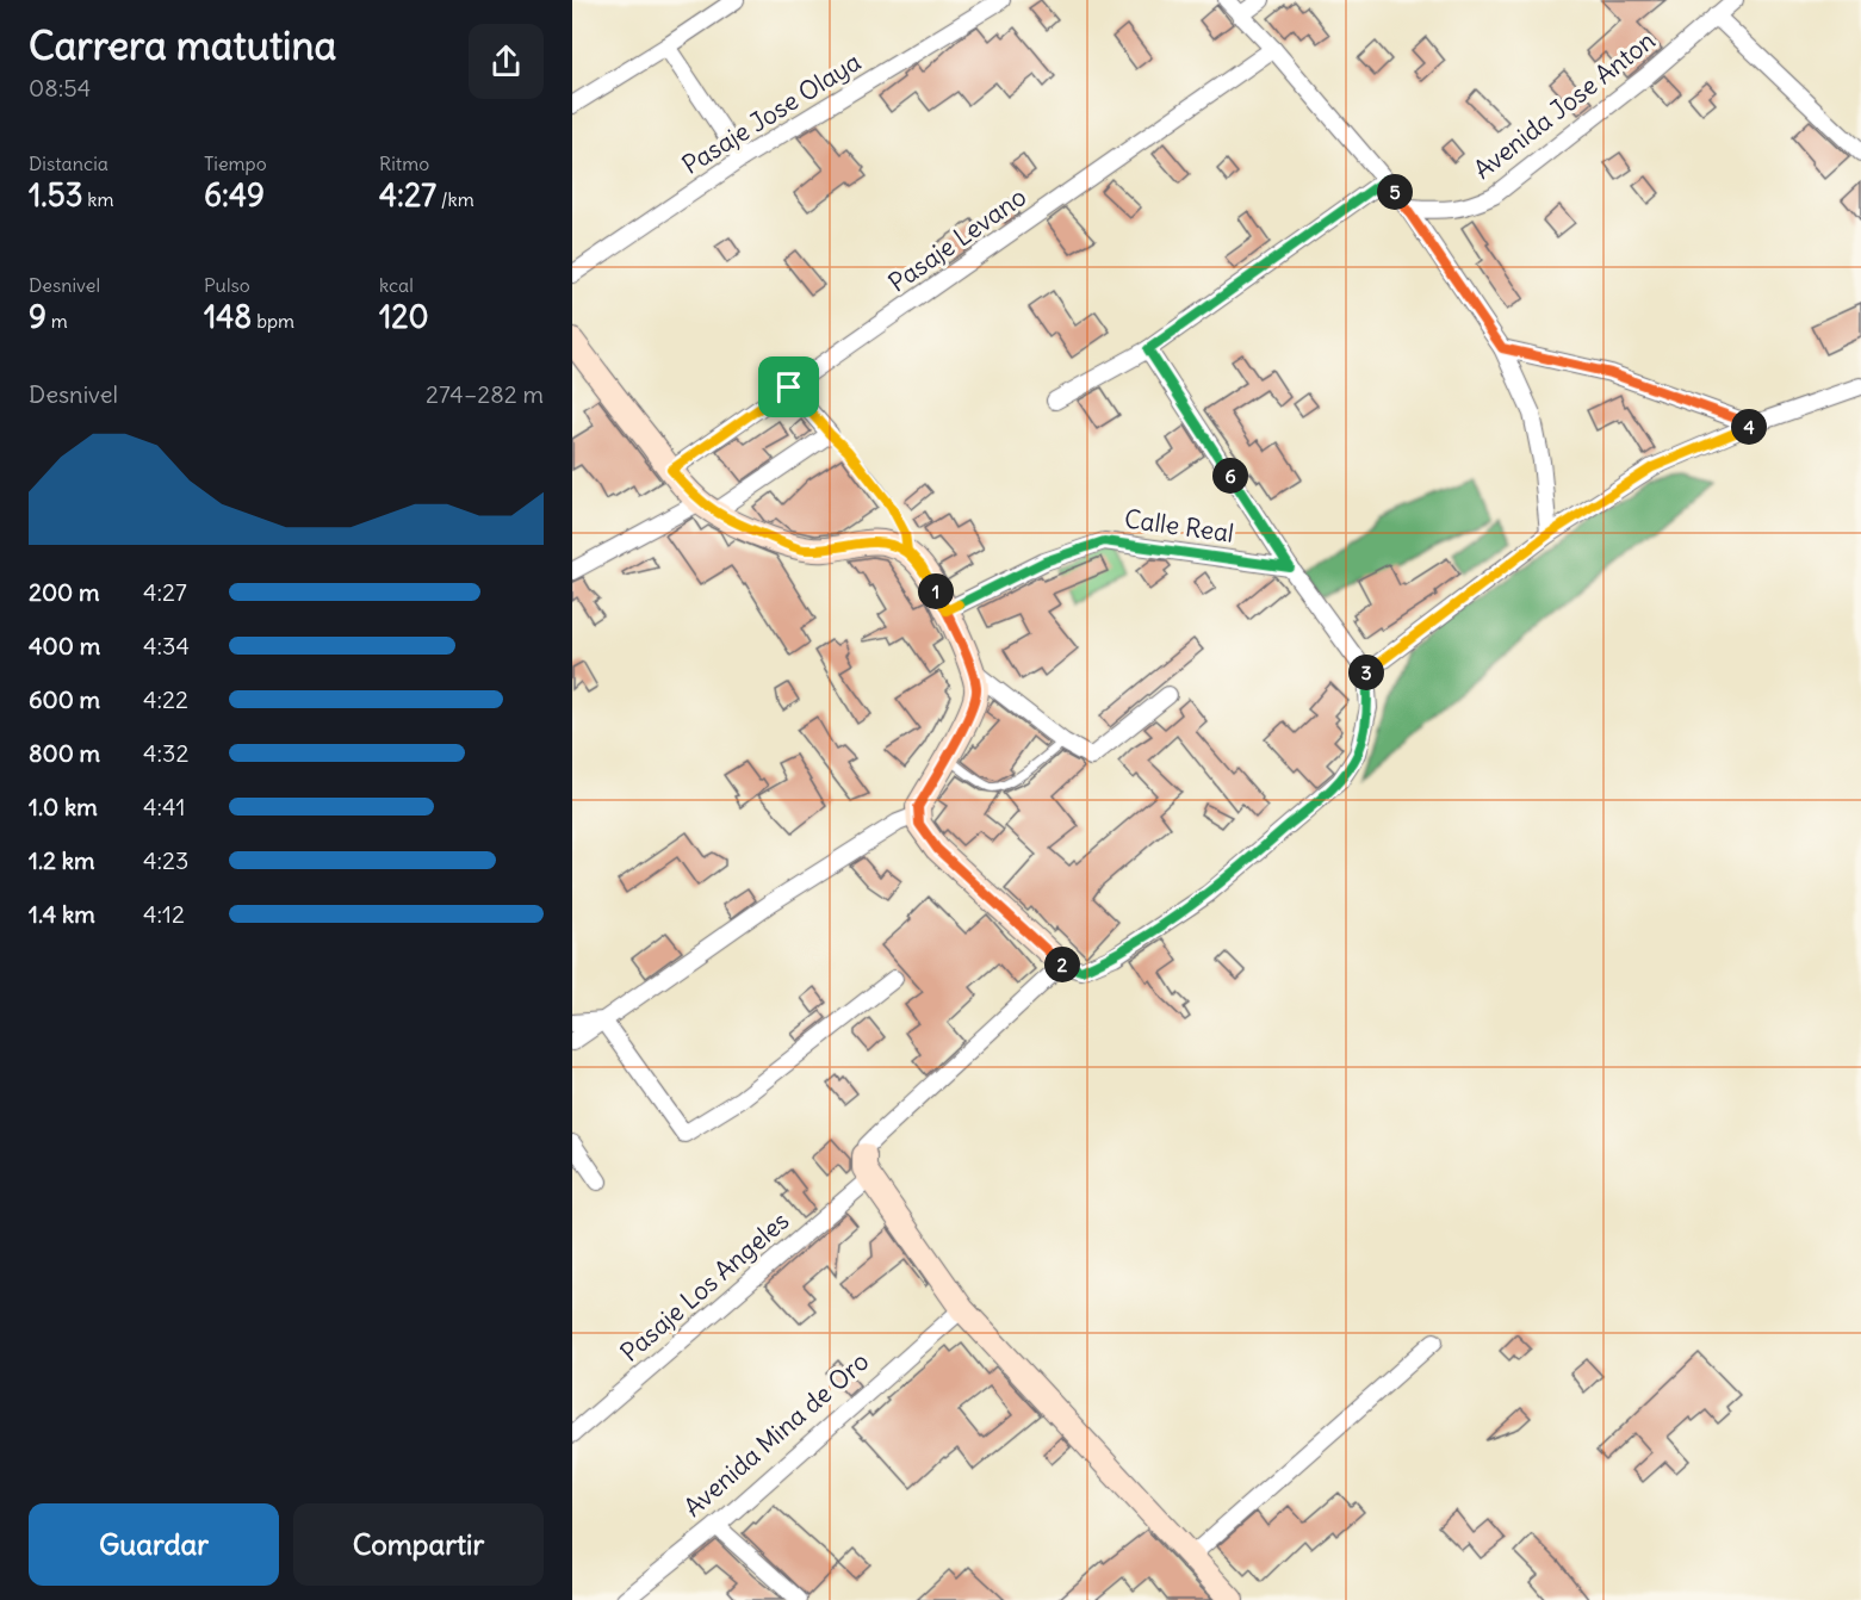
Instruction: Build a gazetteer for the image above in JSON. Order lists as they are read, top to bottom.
{
  "streets": {
    "street": [
      "Avenida Jose Anton",
      "Pasaje Jose Olaya",
      "Pasaje Levano",
      "Calle Real",
      "Pasaje Los Angeles",
      "Avenida Mina de Oro"
    ]
  },
  "page": {
    "heading": ["Carrera matutina", "08:54"],
    "stats": [
      ["Distancia", "1.53 km"],
      ["Tiempo", "6:49"],
      ["Ritmo", "4:27 /km"],
      ["Desnivel", "9 m"],
      ["Pulso", "148 bpm"],
      ["kcal", "120"]
    ],
    "pins": [
      "5",
      "4",
      "6",
      "1",
      "3",
      "2"
    ],
    "chart": ["Desnivel", "274–282 m"],
    "list": [
      {
        "name": "200 m",
        "note": "4:27"
      },
      {
        "name": "400 m",
        "note": "4:34"
      },
      {
        "name": "600 m",
        "note": "4:22"
      },
      {
        "name": "800 m",
        "note": "4:32"
      },
      {
        "name": "1.0 km",
        "note": "4:41"
      },
      {
        "name": "1.2 km",
        "note": "4:23"
      },
      {
        "name": "1.4 km",
        "note": "4:12"
      }
    ],
    "buttons": ["Guardar", "Compartir"]
  }
}
